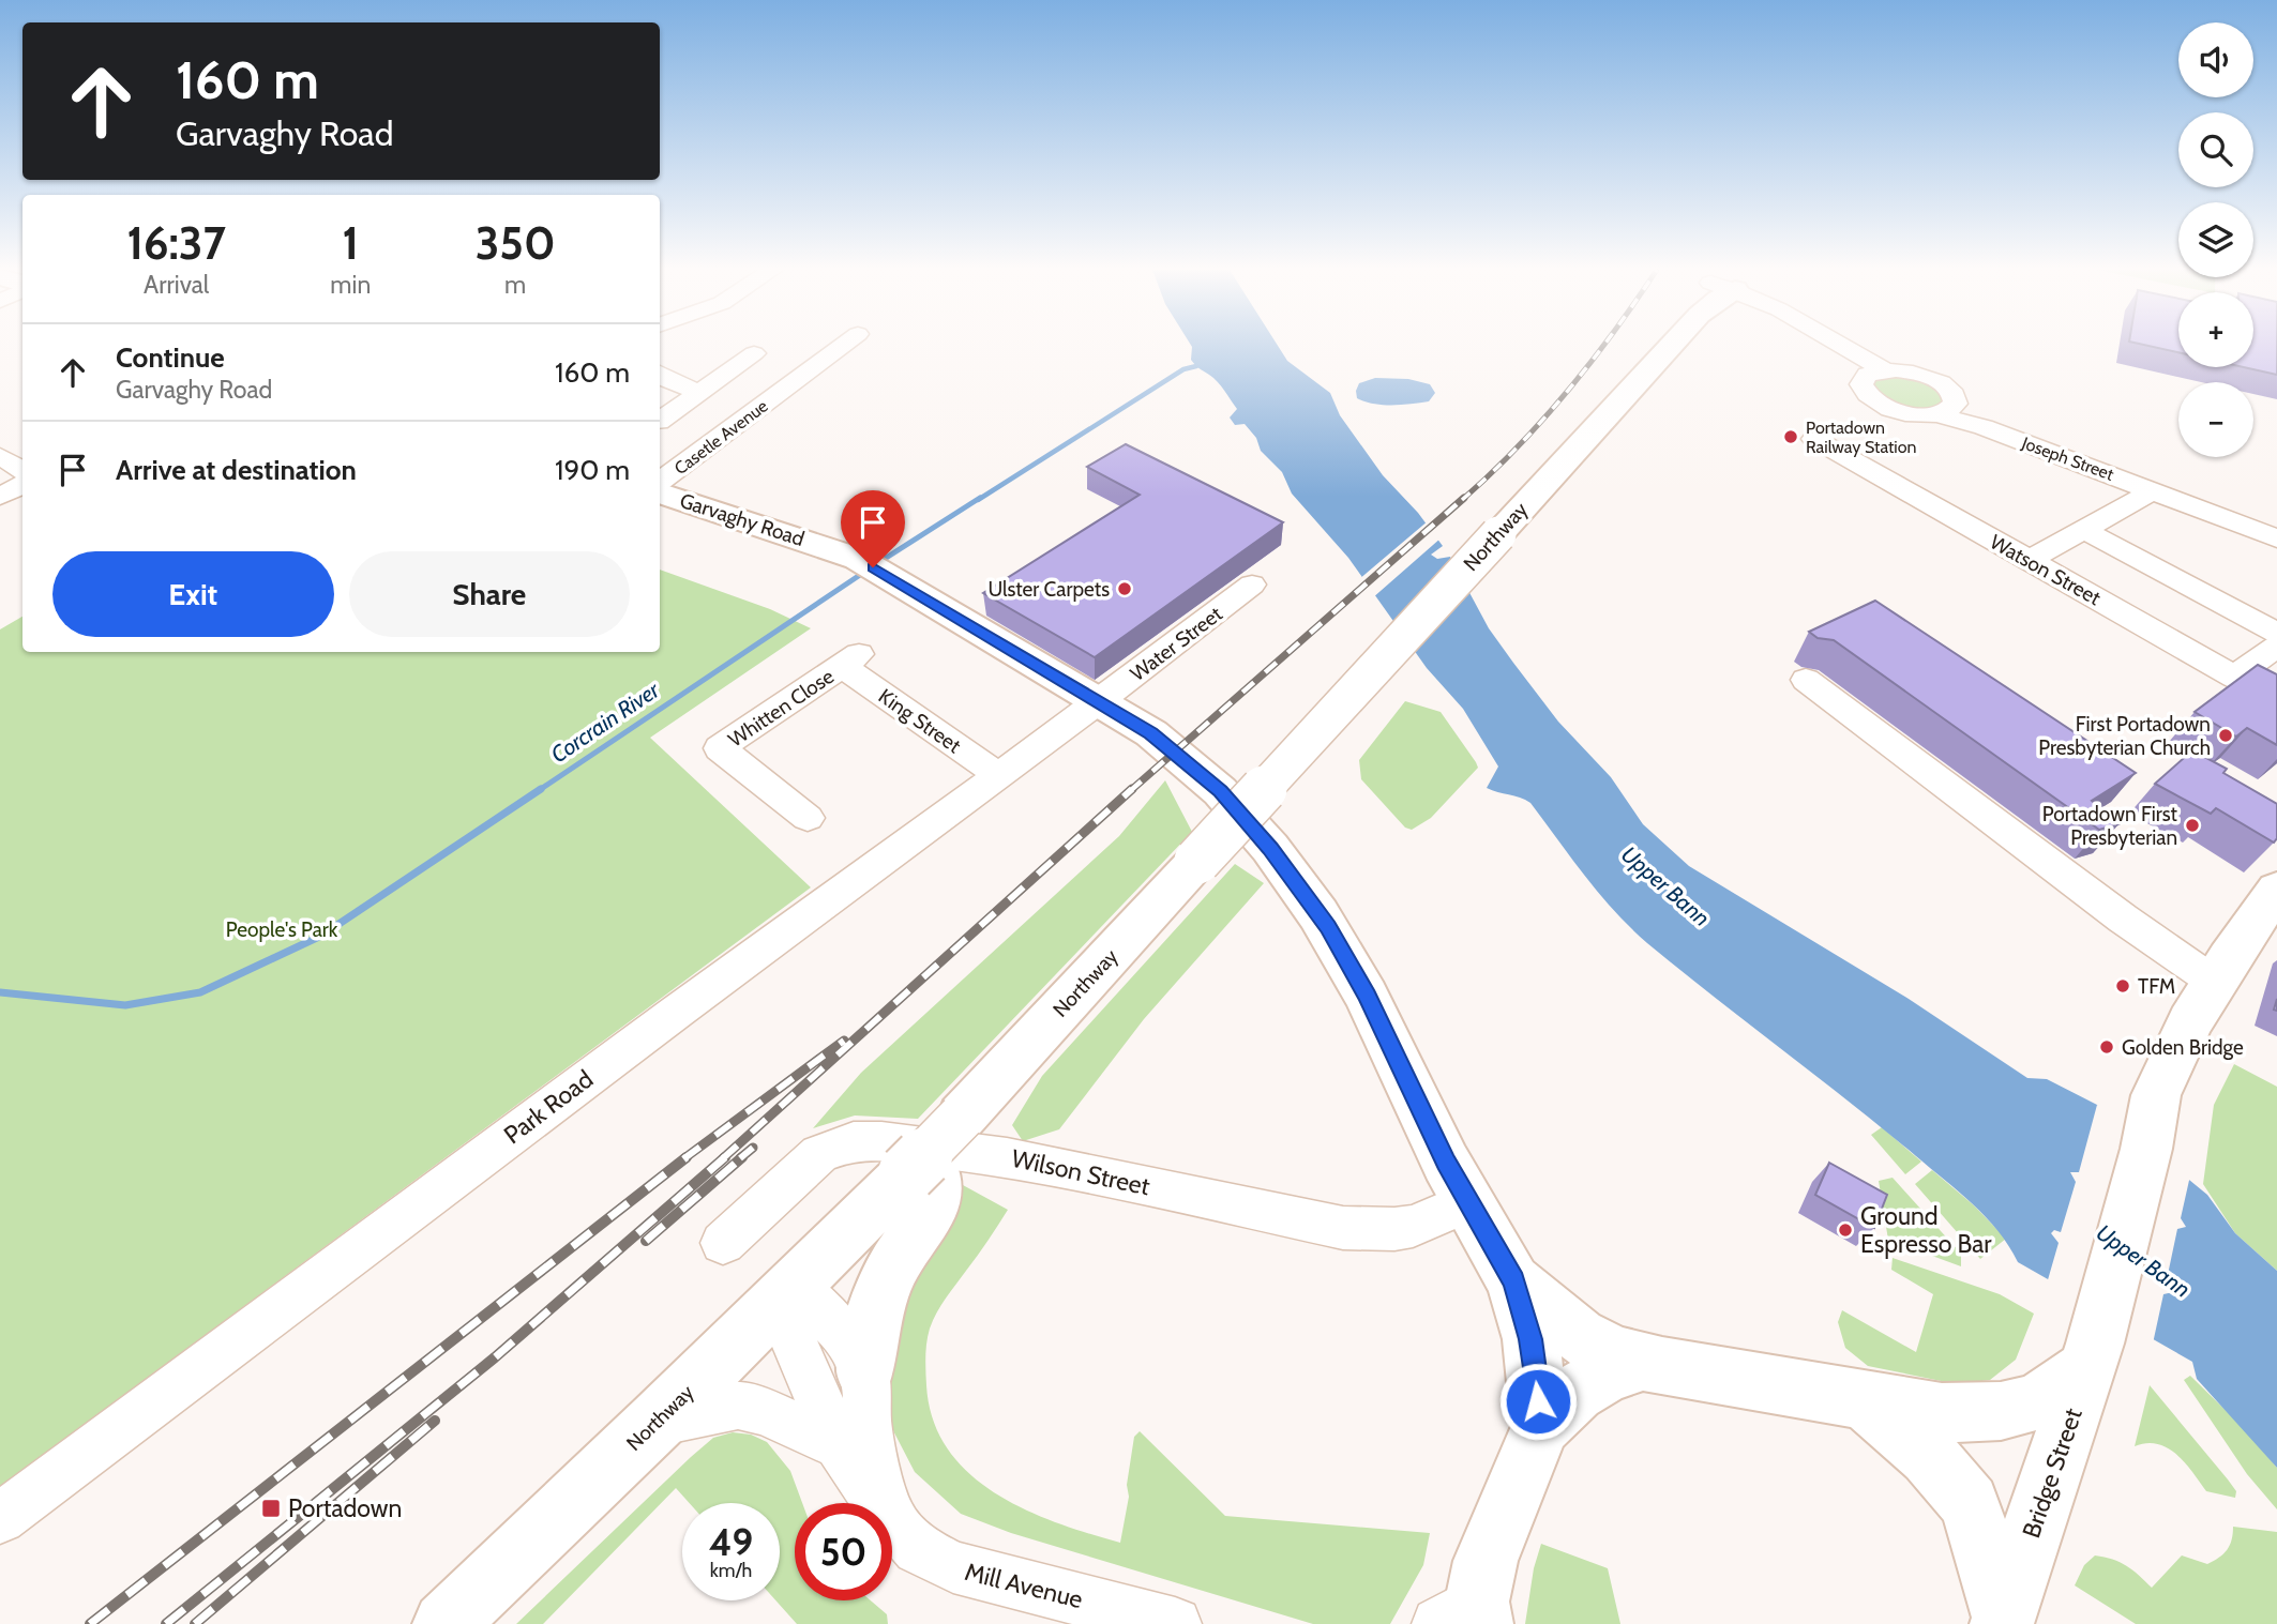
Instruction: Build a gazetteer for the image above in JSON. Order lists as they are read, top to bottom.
{
  "streets": {
    "main road": ["Garvaghy Road", "Northway", "Bridge Street"],
    "street": [
      "Casetle Avenue",
      "Joseph Street",
      "Watson Street",
      "Water Street",
      "Whitten Close",
      "King Street",
      "Park Road",
      "Wilson Street",
      "Mill Avenue"
    ]
  },
  "crossings": [
    ["Joseph Street", "Watson Street"],
    ["Garvaghy Road", "Water Street"],
    ["Garvaghy Road", "Park Road"],
    ["Garvaghy Road", "Wilson Street"],
    ["Northway", "Mill Avenue"],
    ["Water Street", "Park Road"],
    ["Whitten Close", "King Street"],
    ["King Street", "Park Road"]
  ],
  "water": ["Corcrain River", "Upper Bann"],
  "parks": ["People's Park"],
  "places": {
    "other": [
      "Portadown Railway Station",
      "Ulster Carpets",
      "First Portadown Presbyterian Church",
      "Portadown First Presbyterian",
      "TFM",
      "Golden Bridge",
      "Ground Espresso Bar"
    ],
    "transit": ["Portadown"]
  },
  "page": {
    "map_buttons": ["+", "−"],
    "turn": ["160 m", "Garvaghy Road"],
    "eta": [
      "16:37",
      "Arrival",
      "1",
      "min",
      "350",
      "m"
    ],
    "list": [
      {
        "name": "Continue",
        "note": "Garvaghy Road",
        "value": "160 m"
      },
      {
        "name": "Arrive at destination",
        "value": "190 m"
      }
    ],
    "buttons": ["Exit", "Share"],
    "speed": "49 km/h",
    "limit": "50"
  }
}
